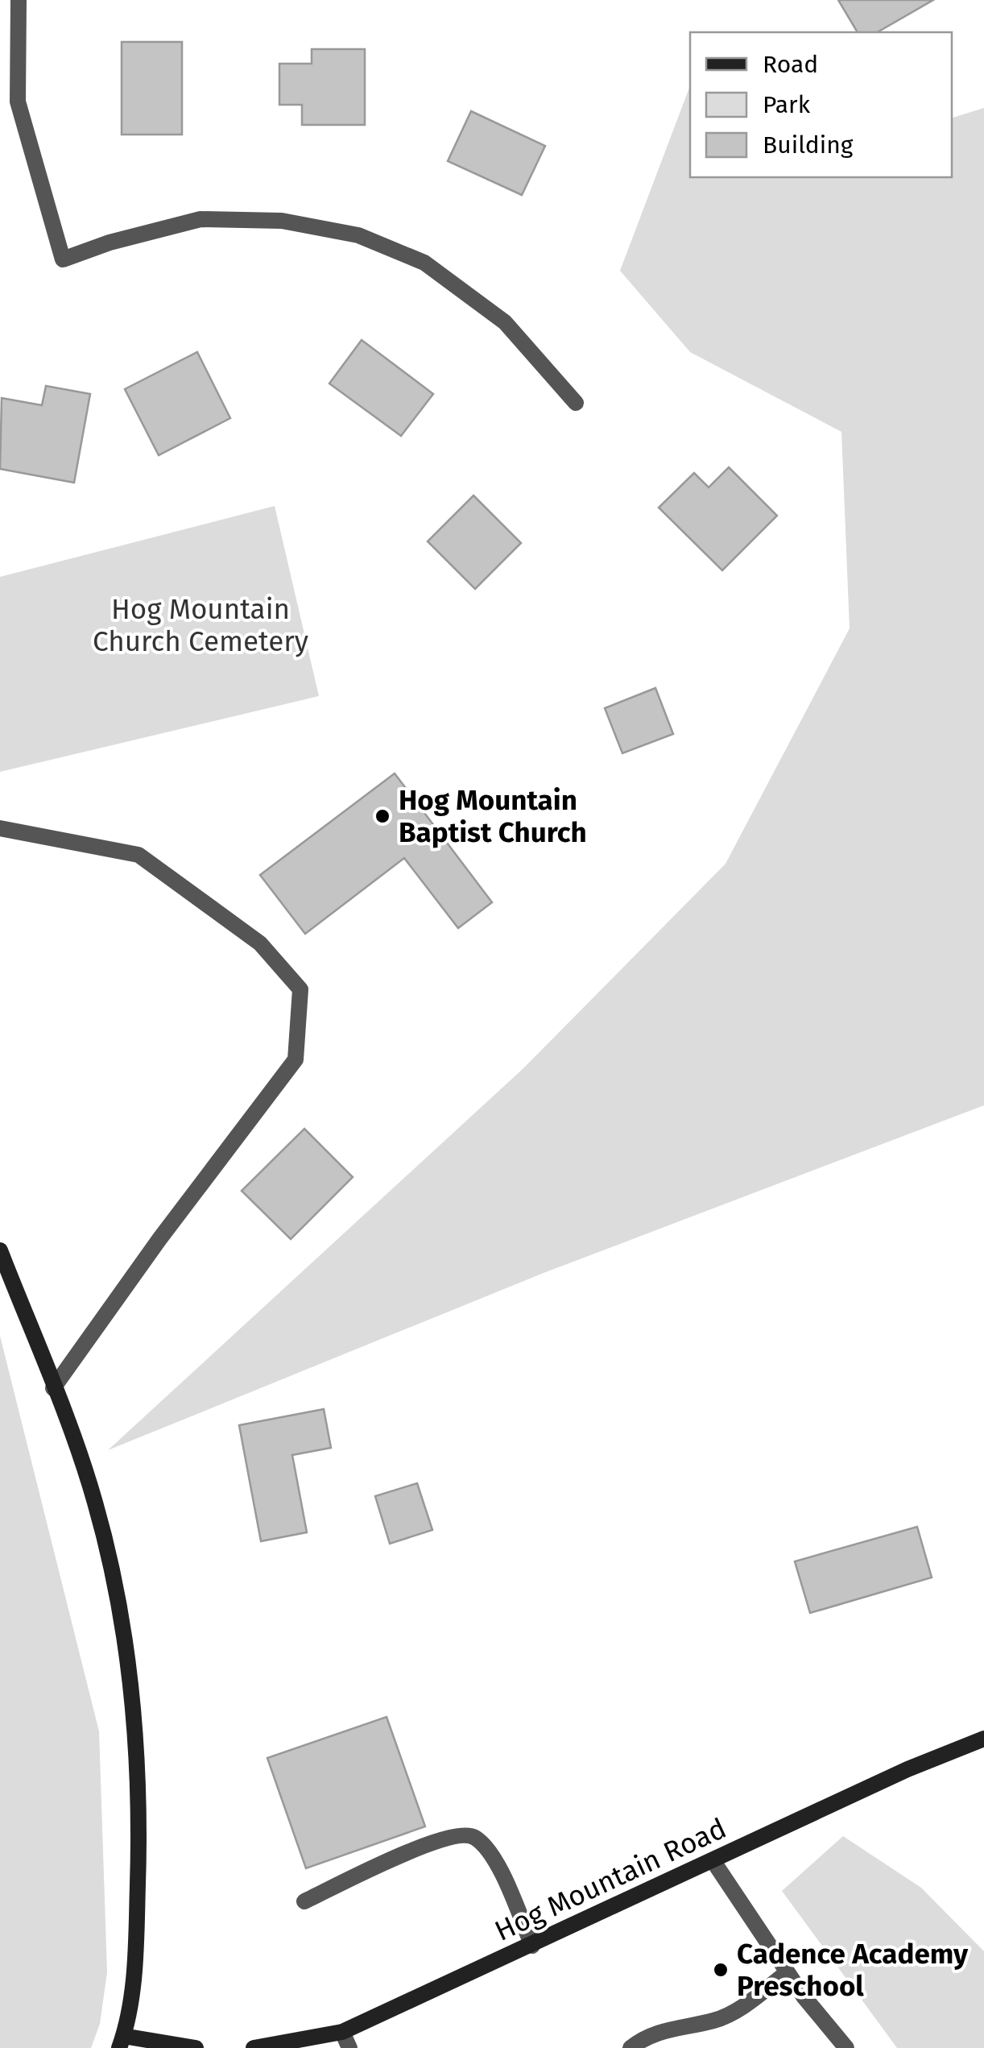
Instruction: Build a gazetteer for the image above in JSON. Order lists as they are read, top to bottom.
{
  "streets": {
    "street": ["Hog Mountain Road"]
  },
  "parks": ["Hog Mountain Church Cemetery"],
  "places": ["Hog Mountain Baptist Church", "Cadence Academy Preschool"],
  "legend": ["Road", "Park", "Building"]
}
